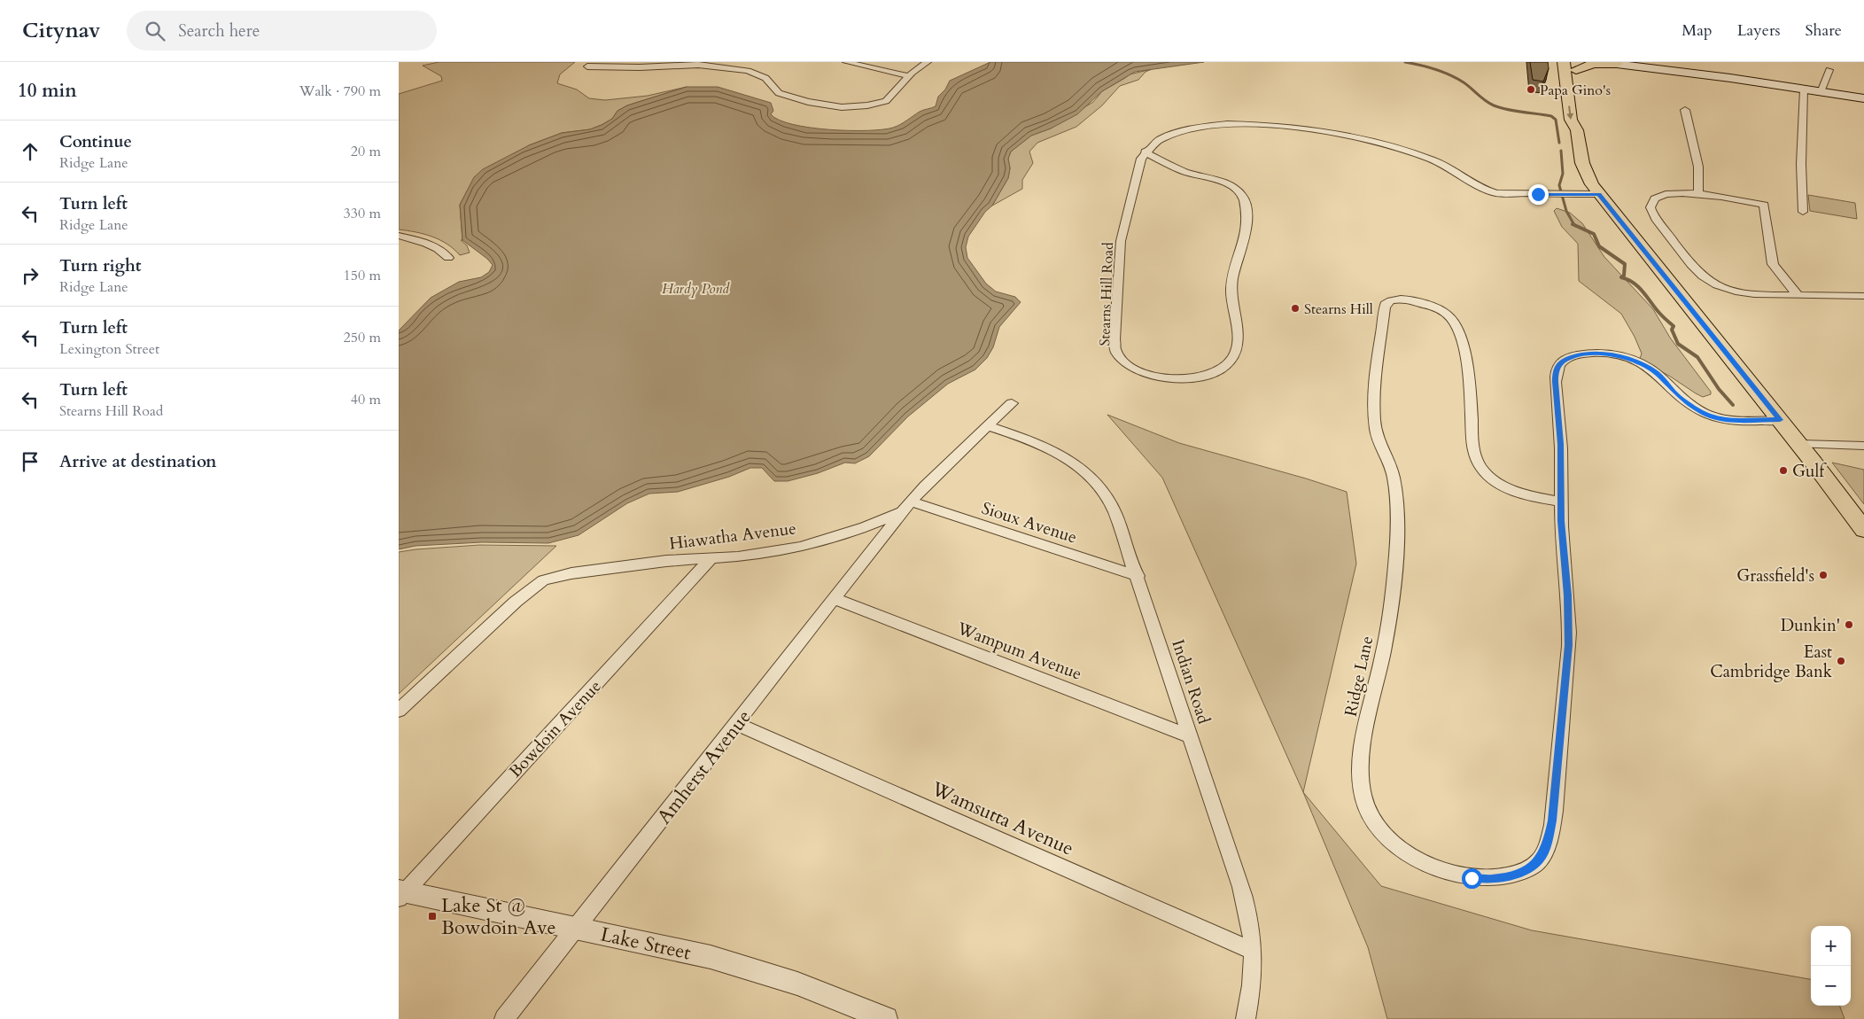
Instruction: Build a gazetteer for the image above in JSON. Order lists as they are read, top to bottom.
{
  "streets": {
    "street": [
      "Stearns Hill Road",
      "Sioux Avenue",
      "Hiawatha Avenue",
      "Wampum Avenue",
      "Ridge Lane",
      "Indian Road",
      "Bowdoin Avenue",
      "Amherst Avenue",
      "Wamsutta Avenue",
      "Lake Street"
    ]
  },
  "crossings": [
    ["Sioux Avenue", "Hiawatha Avenue"],
    ["Sioux Avenue", "Indian Road"],
    ["Sioux Avenue", "Amherst Avenue"],
    ["Hiawatha Avenue", "Indian Road"],
    ["Hiawatha Avenue", "Bowdoin Avenue"],
    ["Hiawatha Avenue", "Amherst Avenue"],
    ["Wampum Avenue", "Indian Road"],
    ["Wampum Avenue", "Amherst Avenue"],
    ["Indian Road", "Wamsutta Avenue"],
    ["Bowdoin Avenue", "Lake Street"],
    ["Amherst Avenue", "Wamsutta Avenue"],
    ["Amherst Avenue", "Lake Street"]
  ],
  "water": ["Hardy Pond"],
  "places": {
    "other": [
      "Papa Gino's",
      "Stearns Hill",
      "Gulf",
      "Grassfield's",
      "Dunkin'",
      "East Cambridge Bank"
    ],
    "transit": ["Lake St @ Bowdoin Ave"]
  },
  "page": {
    "header": "Citynav",
    "search": "Search here",
    "nav": ["Map", "Layers", "Share"],
    "heading": ["10 min", "Walk · 790 m"],
    "list": [
      ["Continue", "Ridge Lane", "20 m"],
      ["Turn left", "Ridge Lane", "330 m"],
      ["Turn right", "Ridge Lane", "150 m"],
      ["Turn left", "Lexington Street", "250 m"],
      ["Turn left", "Stearns Hill Road", "40 m"],
      "Arrive at destination"
    ],
    "map_buttons": ["+", "−"]
  }
}
